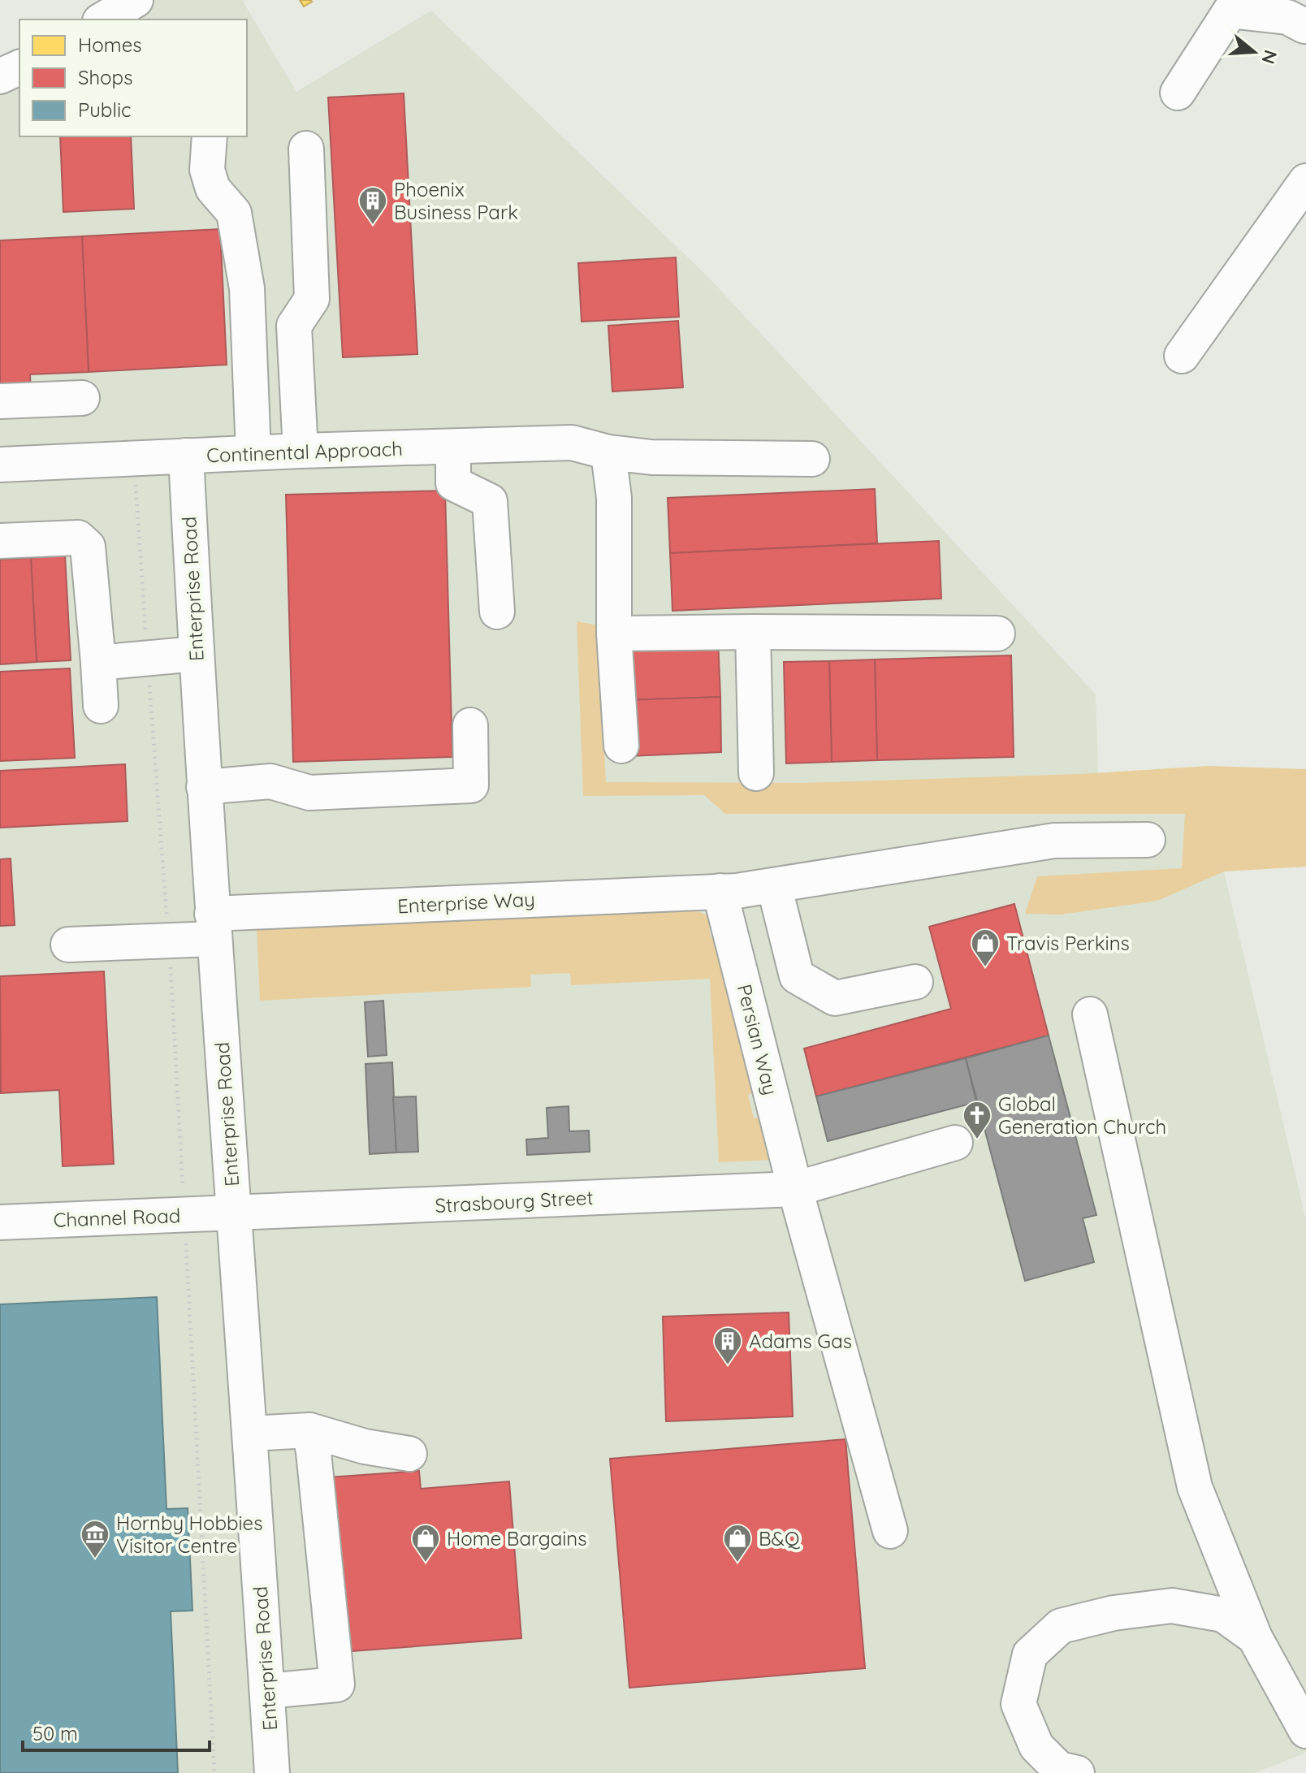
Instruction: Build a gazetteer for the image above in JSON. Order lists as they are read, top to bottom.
{
  "streets": {
    "street": [
      "Continental Approach",
      "Enterprise Road",
      "Enterprise Way",
      "Persian Way",
      "Strasbourg Street",
      "Channel Road"
    ]
  },
  "crossings": [
    ["Continental Approach", "Enterprise Road"],
    ["Enterprise Road", "Enterprise Way"],
    ["Enterprise Road", "Strasbourg Street"],
    ["Enterprise Road", "Channel Road"],
    ["Enterprise Way", "Persian Way"],
    ["Persian Way", "Strasbourg Street"],
    ["Strasbourg Street", "Channel Road"]
  ],
  "places": {
    "building": ["Phoenix Business Park", "Adams Gas"],
    "shop": ["Travis Perkins", "Home Bargains", "B&Q"],
    "church": ["Global Generation Church"],
    "museum": ["Hornby Hobbies Visitor Centre"]
  },
  "legend": ["Homes", "Shops", "Public"],
  "scale_bar": "50 m",
  "north": "right"
}
